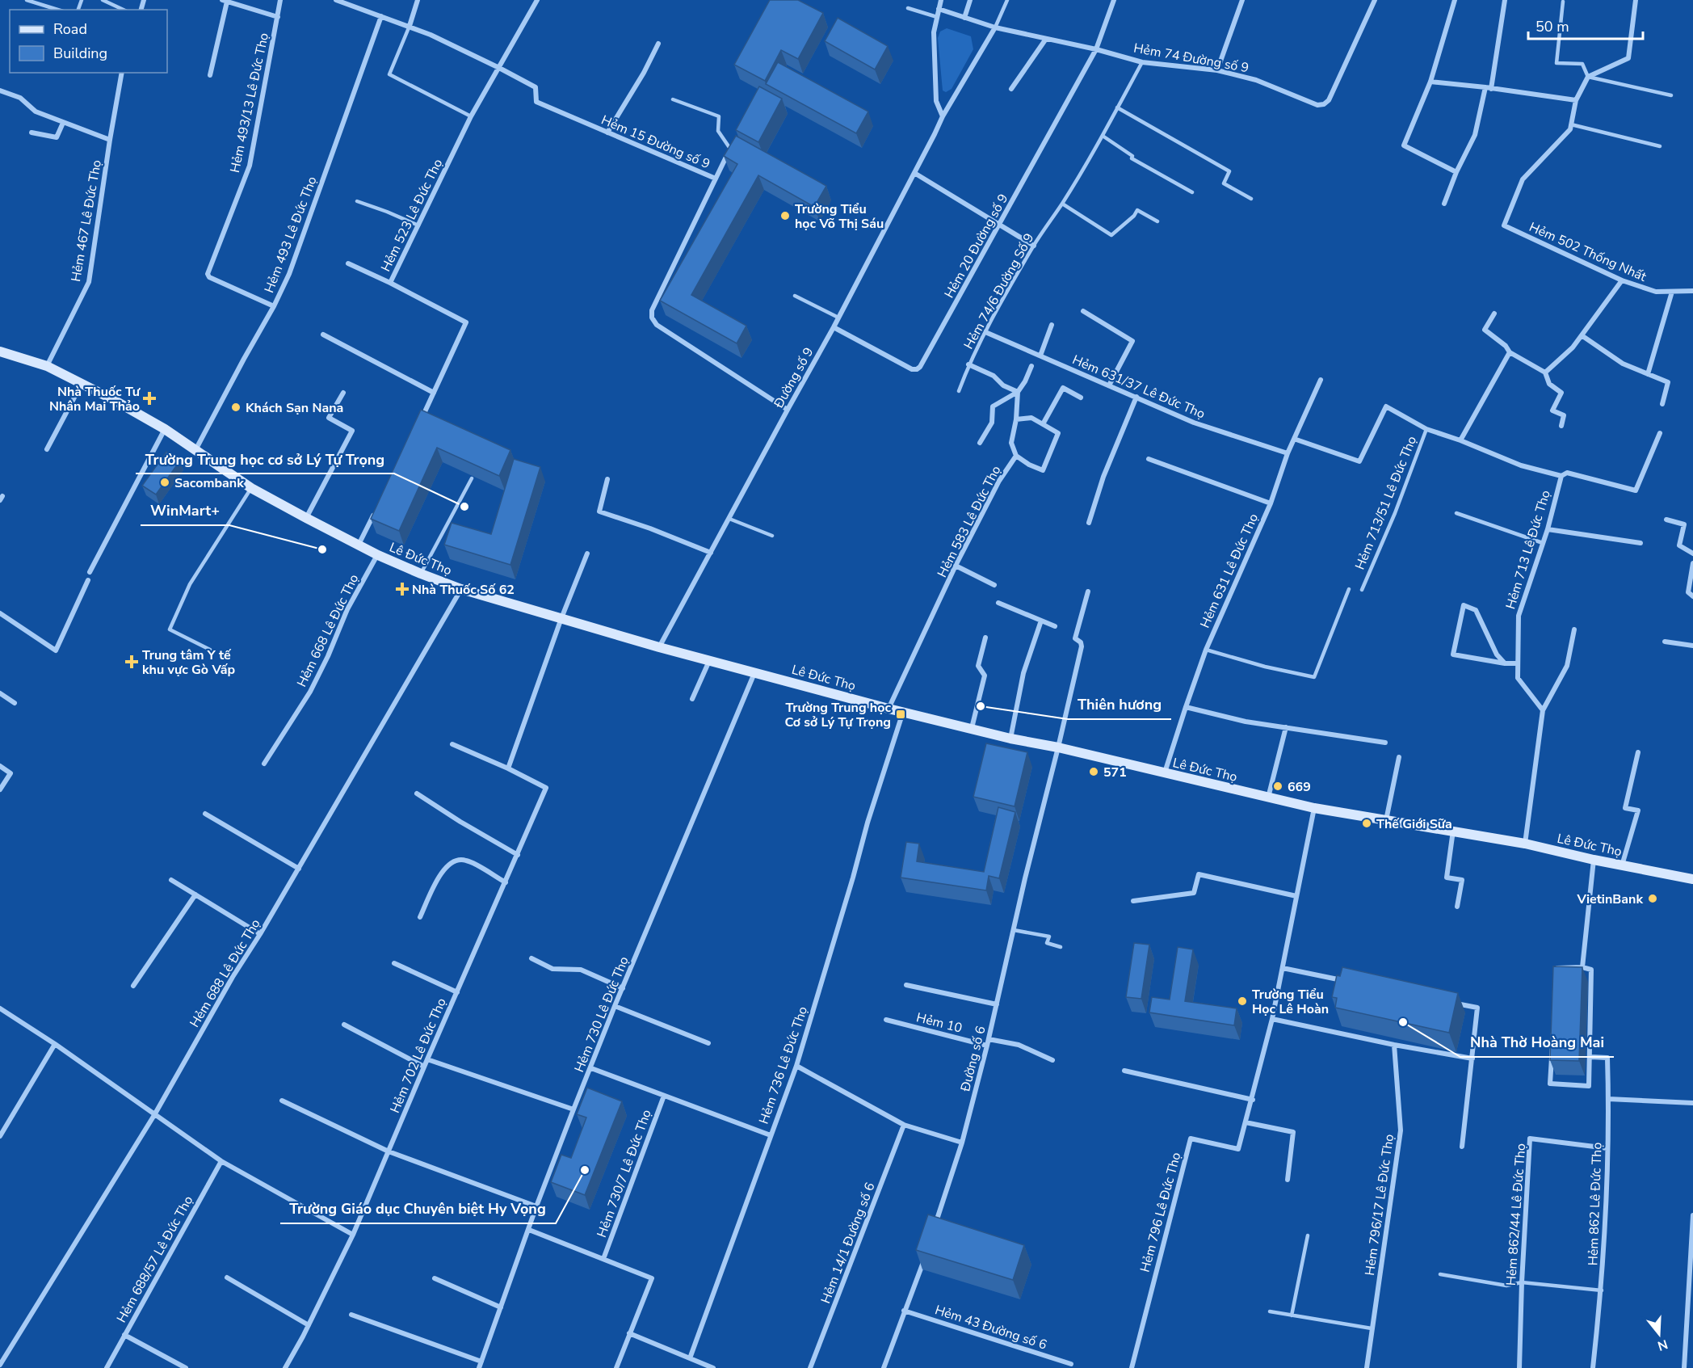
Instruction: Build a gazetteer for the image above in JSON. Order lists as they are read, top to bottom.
{
  "streets": {
    "main road": ["Lê Đức Thọ"],
    "street": [
      "Hẻm 74 Đường số 9",
      "Hẻm 493/13 Lê Đức Thọ",
      "Hẻm 15 Đường số 9",
      "Hẻm 523 Lê Đức Thọ",
      "Hẻm 467 Lê Đức Thọ",
      "Hẻm 493 Lê Đức Thọ",
      "Hẻm 20 Đường số 9",
      "Hẻm 502 Thống Nhất",
      "Đường số 9",
      "Hẻm 631/37 Lê Đức Thọ",
      "Hẻm 713/51 Lê Đức Thọ",
      "Hẻm 583 Lê Đức Thọ",
      "Hẻm 713 Lê Đức Thọ",
      "Hẻm 631 Lê Đức Thọ",
      "Hẻm 668 Lê Đức Thọ",
      "Hẻm 688 Lê Đức Thọ",
      "Hẻm 730 Lê Đức Thọ",
      "Hẻm 10",
      "Hẻm 702 Lê Đức Thọ",
      "Đường số 6",
      "Hẻm 736 Lê Đức Thọ",
      "Hẻm 730/7 Lê Đức Thọ",
      "Hẻm 862 Lê Đức Thọ",
      "Hẻm 796/17 Lê Đức Thọ",
      "Hẻm 796 Lê Đức Thọ",
      "Hẻm 862/44 Lê Đức Thọ",
      "Hẻm 14/1 Đường số 6",
      "Hẻm 688/57 Lê Đức Thọ",
      "Hẻm 43 Đường số 6"
    ],
    "lane": ["Hẻm 74/6 Đường Số 9"]
  },
  "crossings": [
    ["Hẻm 74 Đường số 9", "Hẻm 20 Đường số 9"],
    ["Hẻm 74 Đường số 9", "Hẻm 74/6 Đường Số 9"],
    ["Hẻm 74 Đường số 9", "Đường số 9"],
    ["Hẻm 493/13 Lê Đức Thọ", "Hẻm 493 Lê Đức Thọ"],
    ["Hẻm 15 Đường số 9", "Hẻm 523 Lê Đức Thọ"],
    ["Hẻm 15 Đường số 9", "Hẻm 493 Lê Đức Thọ"],
    ["Hẻm 15 Đường số 9", "Đường số 9"],
    ["Hẻm 467 Lê Đức Thọ", "Lê Đức Thọ"],
    ["Hẻm 493 Lê Đức Thọ", "Lê Đức Thọ"],
    ["Hẻm 20 Đường số 9", "Đường số 9"],
    ["Hẻm 74/6 Đường Số 9", "Hẻm 631/37 Lê Đức Thọ"],
    ["Đường số 9", "Lê Đức Thọ"],
    ["Hẻm 631/37 Lê Đức Thọ", "Hẻm 631 Lê Đức Thọ"],
    ["Hẻm 713/51 Lê Đức Thọ", "Hẻm 713 Lê Đức Thọ"],
    ["Hẻm 583 Lê Đức Thọ", "Lê Đức Thọ"],
    ["Lê Đức Thọ", "Hẻm 631 Lê Đức Thọ"],
    ["Lê Đức Thọ", "Hẻm 668 Lê Đức Thọ"],
    ["Lê Đức Thọ", "Hẻm 688 Lê Đức Thọ"],
    ["Lê Đức Thọ", "Hẻm 730 Lê Đức Thọ"],
    ["Lê Đức Thọ", "Đường số 6"],
    ["Lê Đức Thọ", "Hẻm 736 Lê Đức Thọ"],
    ["Lê Đức Thọ", "Hẻm 796 Lê Đức Thọ"],
    ["Hẻm 730 Lê Đức Thọ", "Hẻm 730/7 Lê Đức Thọ"],
    ["Hẻm 10", "Đường số 6"],
    ["Hẻm 736 Lê Đức Thọ", "Hẻm 730/7 Lê Đức Thọ"],
    ["Hẻm 862 Lê Đức Thọ", "Hẻm 862/44 Lê Đức Thọ"]
  ],
  "places": {
    "other": [
      "Trường Tiểu học Võ Thị Sáu",
      "Khách Sạn Nana",
      "Sacombank",
      "Trường Trung học cơ sở Lý Tự Trọng",
      "WinMart+",
      "Thiên hương",
      "571",
      "669",
      "Thế Giới Sữa",
      "VietinBank",
      "Trường Tiểu Học Lê Hoàn",
      "Nhà Thờ Hoàng Mai",
      "Trường Giáo dục Chuyên biệt Hy Vọng"
    ],
    "health": ["Nhà Thuốc Tư Nhân Mai Thảo", "Nhà Thuốc Số 62", "Trung tâm Y tế khu vực Gò Vấp"],
    "transit": ["Trường Trung học Cơ sở Lý Tự Trọng"]
  },
  "legend": ["Road", "Building"],
  "scale_bar": "50 m",
  "north": "bottom"
}
